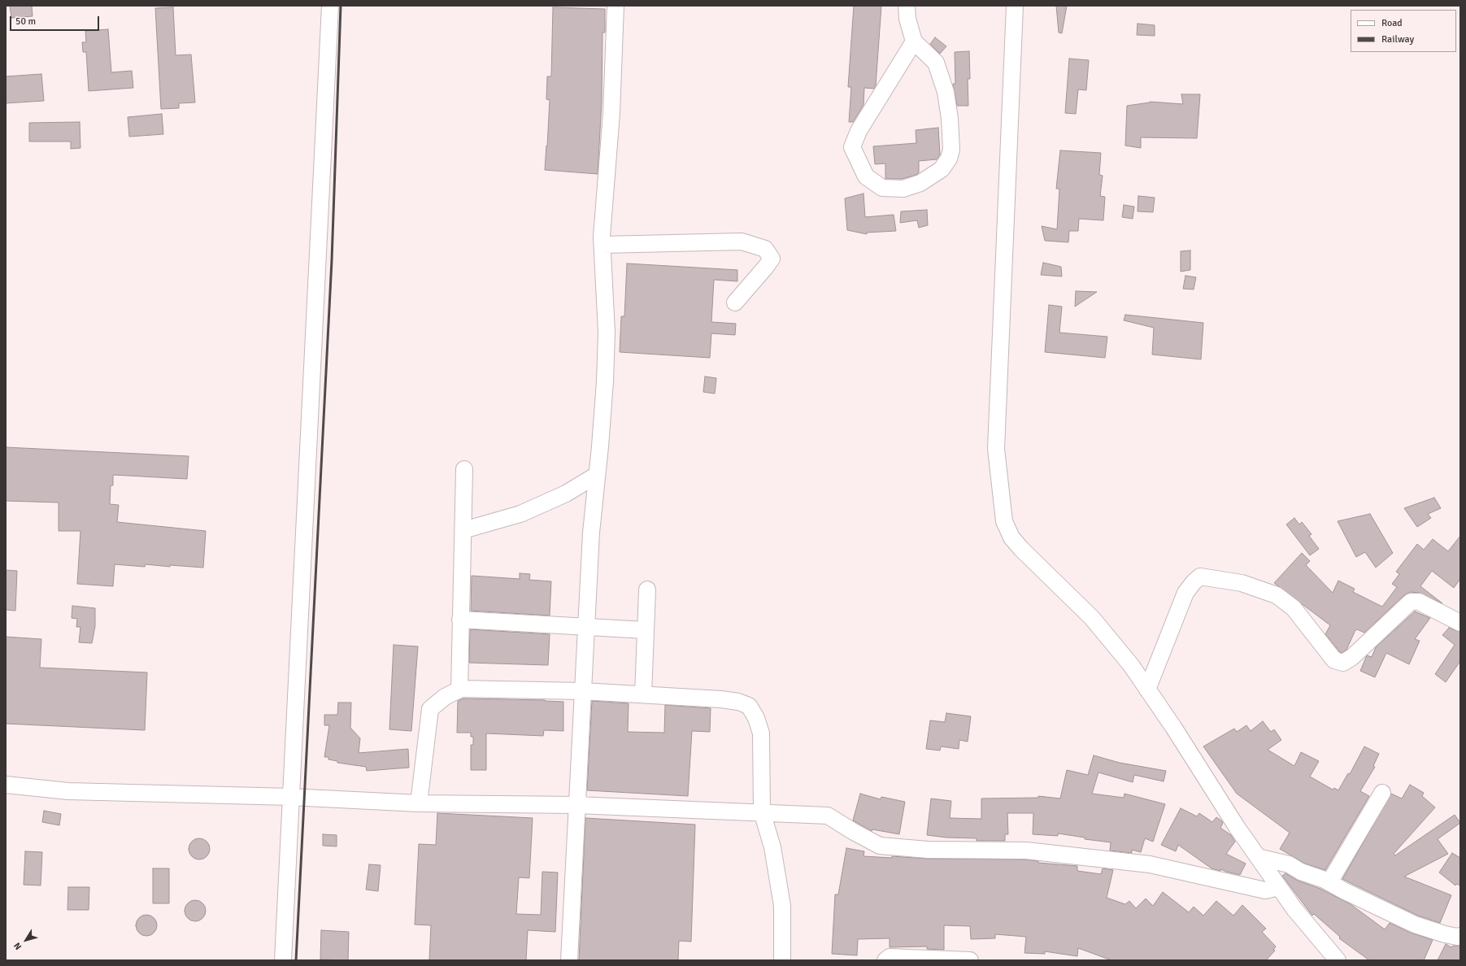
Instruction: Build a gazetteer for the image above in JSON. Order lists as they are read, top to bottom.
{
  "legend": ["Road", "Railway"],
  "scale_bar": "50 m",
  "north": "bottom left"
}
